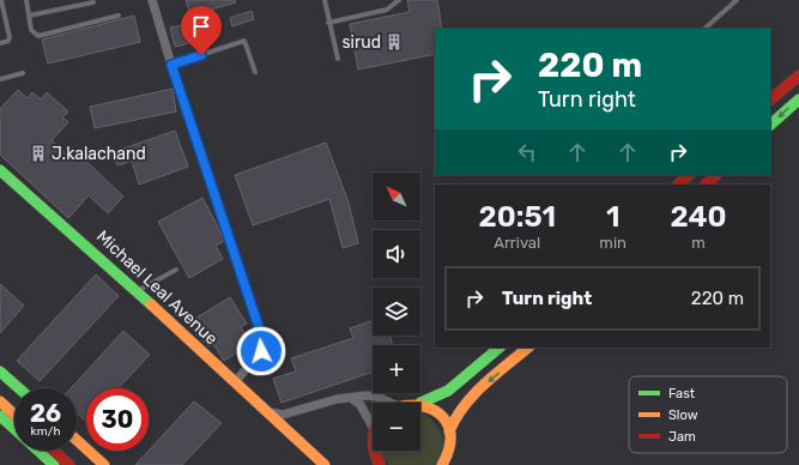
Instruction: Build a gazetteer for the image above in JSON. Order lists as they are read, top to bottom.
{
  "streets": {
    "main road": ["Michael Leal Avenue"]
  },
  "places": {
    "building": ["sirud", "J.kalachand"]
  },
  "legend": ["Fast", "Slow", "Jam"],
  "north": "top left",
  "page": {
    "turn": ["220 m", "Turn right"],
    "map_buttons": ["+", "−"],
    "eta": [
      "20:51",
      "Arrival",
      "1",
      "min",
      "240",
      "m"
    ],
    "list": [
      {
        "name": "Turn right",
        "value": "220 m"
      }
    ],
    "speed": "26 km/h",
    "limit": "30"
  }
}
